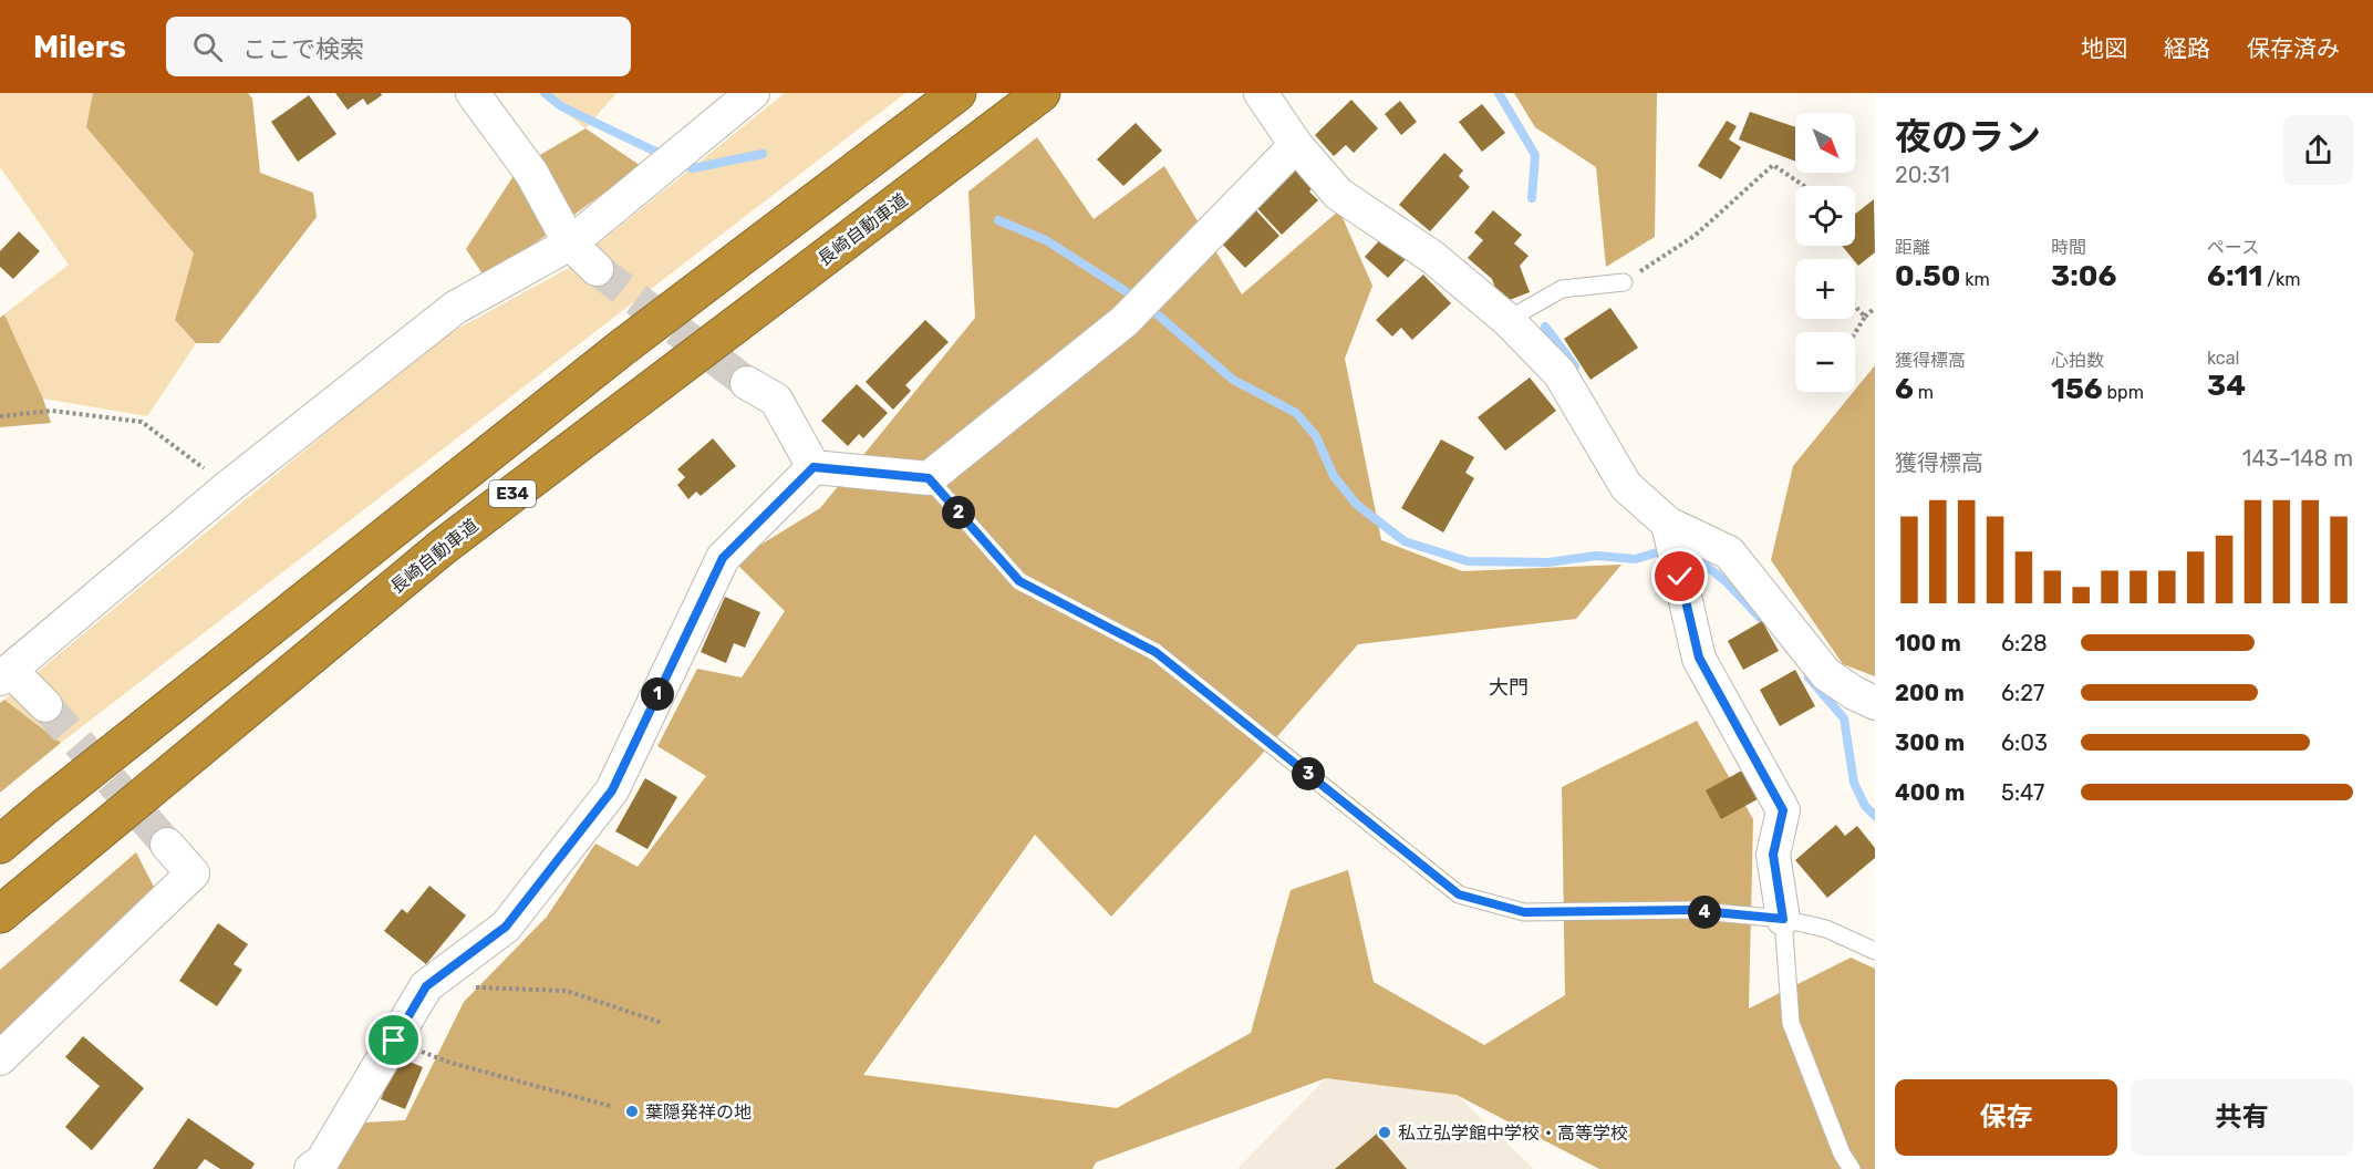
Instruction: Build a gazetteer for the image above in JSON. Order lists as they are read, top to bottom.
{
  "streets": {
    "highway": ["長崎自動車道", "E34"]
  },
  "districts": ["大門"],
  "places": ["葉隠発祥の地", "私立弘学館中学校・高等学校"],
  "north": "bottom right",
  "page": {
    "header": "Milers",
    "search": "ここで検索",
    "nav": ["地図", "経路", "保存済み"],
    "heading": ["夜のラン", "20:31"],
    "map_buttons": ["+", "−"],
    "stats": [
      ["距離", "0.50 km"],
      ["時間", "3:06"],
      ["ペース", "6:11 /km"],
      ["獲得標高", "6 m"],
      ["心拍数", "156 bpm"],
      ["kcal", "34"]
    ],
    "chart": ["獲得標高", "143–148 m"],
    "pins": [
      "2",
      "1",
      "3",
      "4"
    ],
    "list": [
      {
        "name": "100 m",
        "note": "6:28"
      },
      {
        "name": "200 m",
        "note": "6:27"
      },
      {
        "name": "300 m",
        "note": "6:03"
      },
      {
        "name": "400 m",
        "note": "5:47"
      }
    ],
    "buttons": ["保存", "共有"]
  }
}
